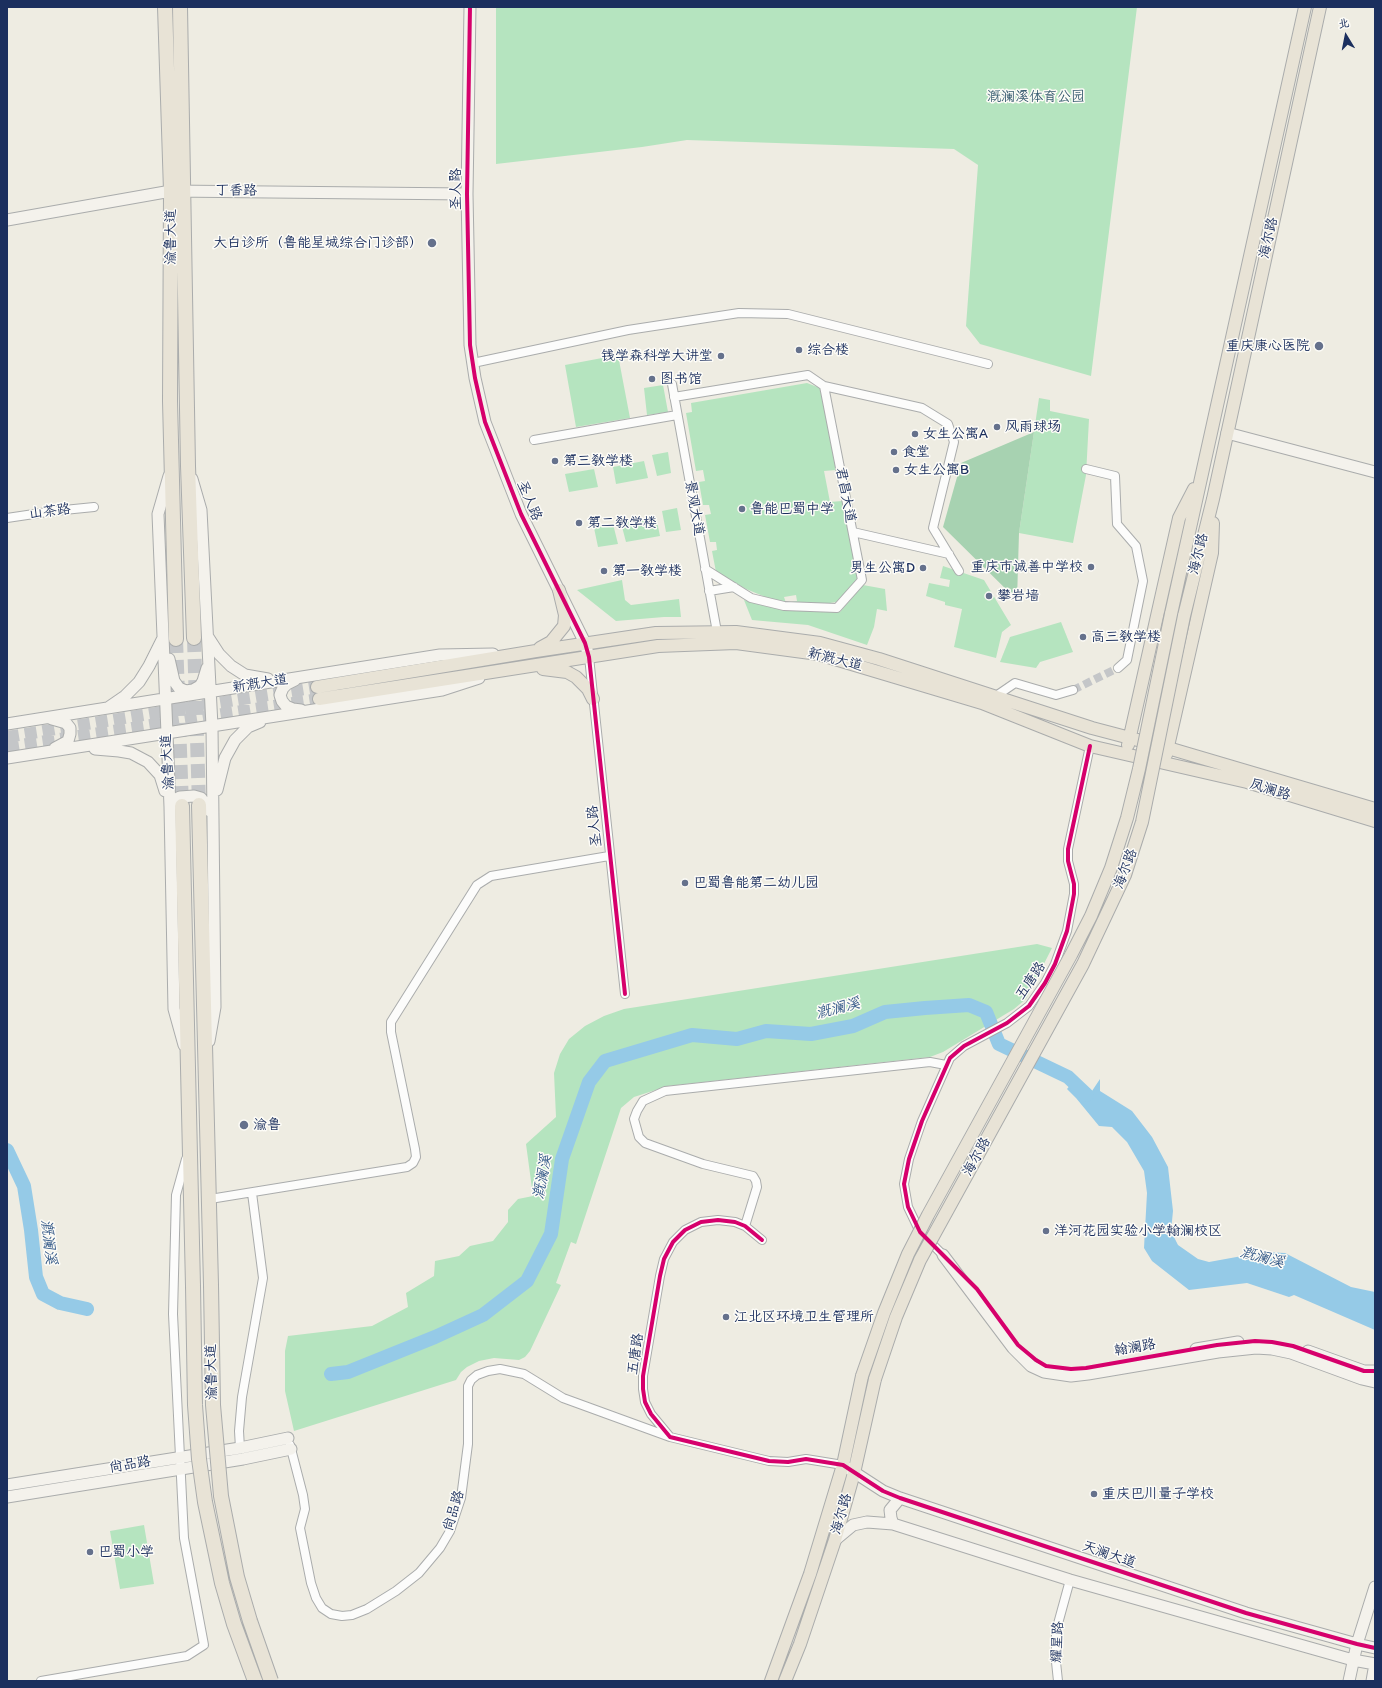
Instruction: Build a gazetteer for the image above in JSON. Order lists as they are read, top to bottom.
{
  "streets": {
    "highway": ["渝鲁大道"],
    "main road": ["海尔路", "新溉大道", "凤澜路"],
    "street": [
      "圣人路",
      "丁香路",
      "君昌大道",
      "景观大道",
      "山茶路",
      "五唐路",
      "翰澜路",
      "尚品路",
      "天澜大道",
      "耀星路"
    ]
  },
  "crossings": [
    ["圣人路", "丁香路"],
    ["圣人路", "新溉大道"],
    ["丁香路", "渝鲁大道"],
    ["渝鲁大道", "新溉大道"],
    ["海尔路", "天澜大道"],
    ["君昌大道", "景观大道"],
    ["景观大道", "新溉大道"],
    ["新溉大道", "凤澜路"],
    ["新溉大道", "五唐路"],
    ["五唐路", "翰澜路"],
    ["五唐路", "尚品路"]
  ],
  "water": ["溉澜溪"],
  "parks": ["溉澜溪体育公园"],
  "places": [
    "大白诊所（鲁能星城综合门诊部）",
    "重庆康心医院",
    "综合楼",
    "钱学森科学大讲堂",
    "图书馆",
    "风雨球场",
    "女生公寓A",
    "食堂",
    "第三教学楼",
    "女生公寓B",
    "鲁能巴蜀中学",
    "第二教学楼",
    "重庆市诚善中学校",
    "男生公寓D",
    "第一教学楼",
    "攀岩墙",
    "高三教学楼",
    "巴蜀鲁能第二幼儿园",
    "渝鲁",
    "洋河花园实验小学翰澜校区",
    "江北区环境卫生管理所",
    "重庆巴川量子学校",
    "巴蜀小学"
  ],
  "north": "top"
}
